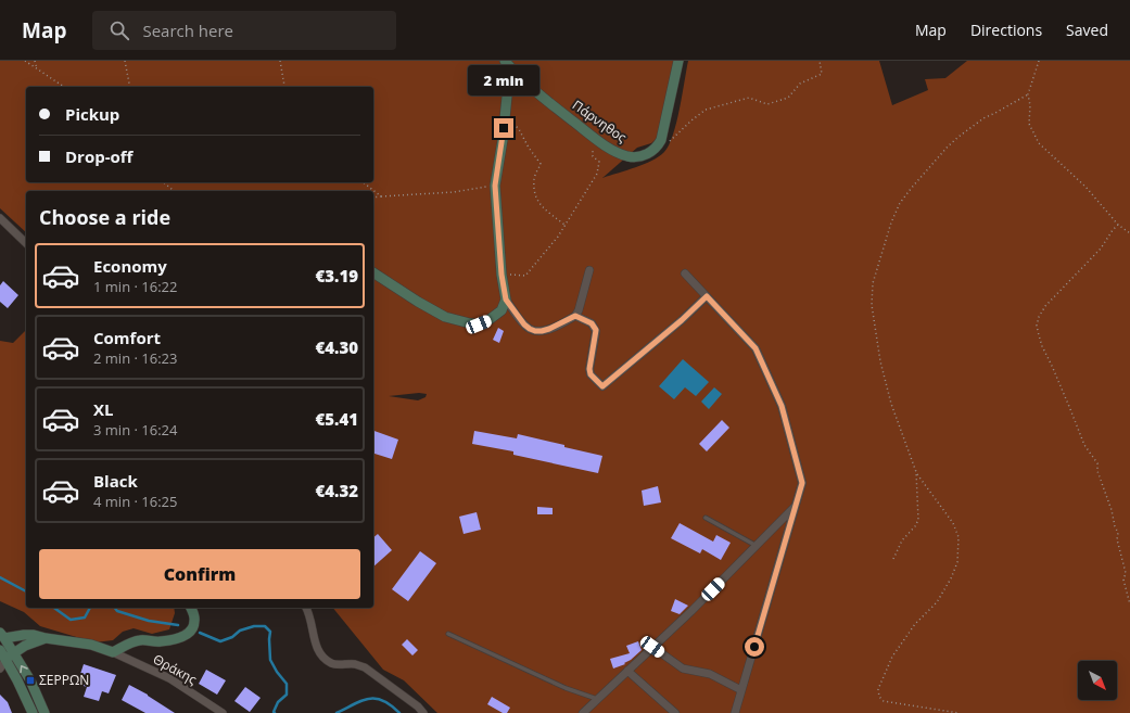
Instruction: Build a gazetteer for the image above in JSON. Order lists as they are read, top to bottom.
{
  "streets": {
    "street": ["Πάρνηθος", "Θράκης"]
  },
  "places": {
    "transit": ["ΣΕΡΡΩΝ"]
  },
  "north": "bottom right",
  "page": {
    "header": "Map",
    "search": "Search here",
    "nav": ["Map", "Directions", "Saved"],
    "bubble": "2 min",
    "banner": ["Pickup", "Drop-off"],
    "heading": "Choose a ride",
    "list": [
      {
        "name": "Economy",
        "note": "1 min · 16:22",
        "value": "€3.19"
      },
      {
        "name": "Comfort",
        "note": "2 min · 16:23",
        "value": "€4.30"
      },
      {
        "name": "XL",
        "note": "3 min · 16:24",
        "value": "€5.41"
      },
      {
        "name": "Black",
        "note": "4 min · 16:25",
        "value": "€4.32"
      }
    ],
    "buttons": "Confirm"
  }
}
